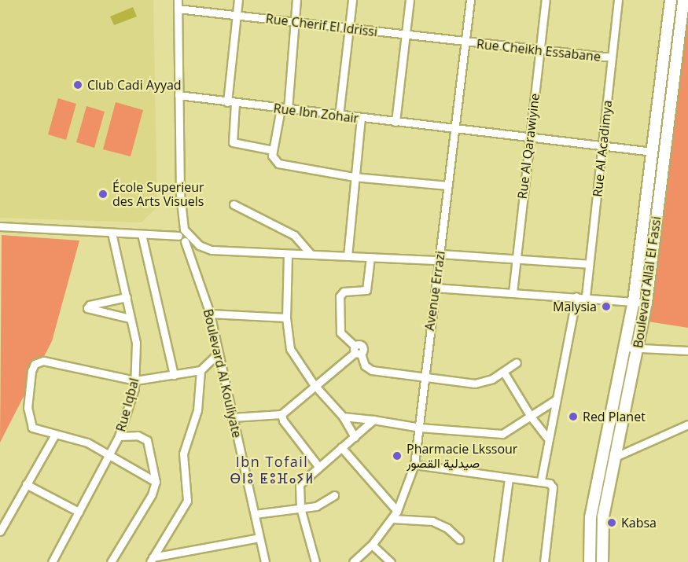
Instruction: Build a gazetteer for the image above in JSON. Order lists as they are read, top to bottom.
{
  "streets": {
    "main road": ["Boulevard Allal El Fassi"],
    "street": [
      "Rue Cherif El Idrissi",
      "Rue Cheikh Essabane",
      "Rue Ibn Zohair",
      "Rue Al Qarawiyine",
      "Rue Al Acadimya",
      "Avenue Errazi",
      "Boulevard Al Kouliyate",
      "Rue Iqbal"
    ]
  },
  "crossings": [
    ["Rue Cherif El Idrissi", "Rue Cheikh Essabane"],
    ["Rue Cherif El Idrissi", "Avenue Errazi"],
    ["Rue Cheikh Essabane", "Rue Al Qarawiyine"],
    ["Rue Cheikh Essabane", "Rue Al Acadimya"],
    ["Rue Cheikh Essabane", "Avenue Errazi"],
    ["Rue Ibn Zohair", "Rue Al Qarawiyine"],
    ["Rue Ibn Zohair", "Rue Al Acadimya"],
    ["Rue Ibn Zohair", "Boulevard Allal El Fassi"],
    ["Rue Ibn Zohair", "Avenue Errazi"]
  ],
  "districts": ["Ibn Tofail ⴱⵏⵓ ⵟⵓⴼⴰⵢⵍ"],
  "places": [
    "Club Cadi Ayyad",
    "École Superieur des Arts Visuels",
    "Malysia",
    "Red Planet",
    "Pharmacie Lkssour صيدلية القصور",
    "Kabsa"
  ]
}
